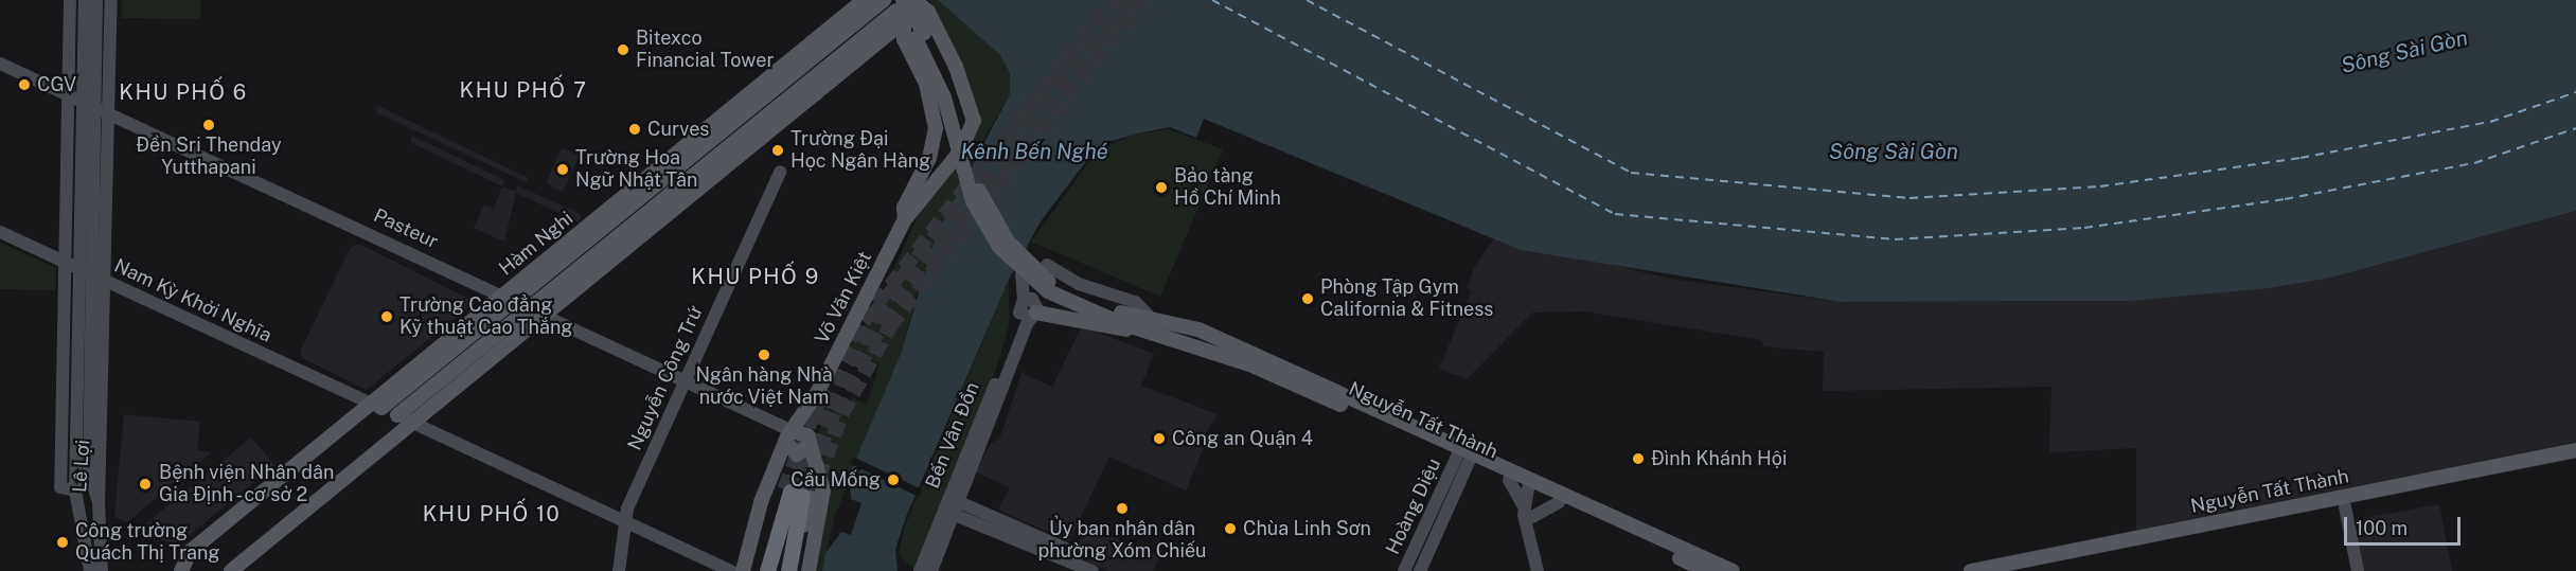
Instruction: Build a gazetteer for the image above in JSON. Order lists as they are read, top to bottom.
{
  "streets": {
    "main road": ["Hàm Nghi", "Võ Văn Kiệt", "Nguyễn Tất Thành"],
    "street": [
      "Pasteur",
      "Nam Kỳ Khởi Nghĩa",
      "Nguyễn Công Trứ",
      "Bến Vân Đồn",
      "Lê Lợi",
      "Hoàng Diệu"
    ]
  },
  "crossings": [
    ["Pasteur", "Hàm Nghi"],
    ["Pasteur", "Võ Văn Kiệt"],
    ["Pasteur", "Nguyễn Công Trứ"],
    ["Pasteur", "Lê Lợi"],
    ["Hàm Nghi", "Nam Kỳ Khởi Nghĩa"],
    ["Nam Kỳ Khởi Nghĩa", "Lê Lợi"],
    ["Nguyễn Tất Thành", "Bến Vân Đồn"],
    ["Nguyễn Tất Thành", "Hoàng Diệu"]
  ],
  "districts": [
    "KHU PHỐ 7",
    "KHU PHỐ 6",
    "KHU PHỐ 9",
    "KHU PHỐ 10"
  ],
  "water": ["Sông Sài Gòn", "Kênh Bến Nghé"],
  "places": [
    "Bitexco Financial Tower",
    "CGV",
    "Đền Sri Thenday Yutthapani",
    "Curves",
    "Trường Đại Học Ngân Hàng",
    "Trường Hoa Ngữ Nhật Tân",
    "Bảo tàng Hồ Chí Minh",
    "Phòng Tập Gym California & Fitness",
    "Trường Cao đẳng Kỹ thuật Cao Thắng",
    "Ngân hàng Nhà nước Việt Nam",
    "Công an Quận 4",
    "Đình Khánh Hội",
    "Cầu Mống",
    "Bệnh viện Nhân dân Gia Định - cơ sở 2",
    "Ủy ban nhân dân phường Xóm Chiếu",
    "Chùa Linh Sơn",
    "Công trường Quách Thị Trang"
  ],
  "scale_bar": "100 m"
}
